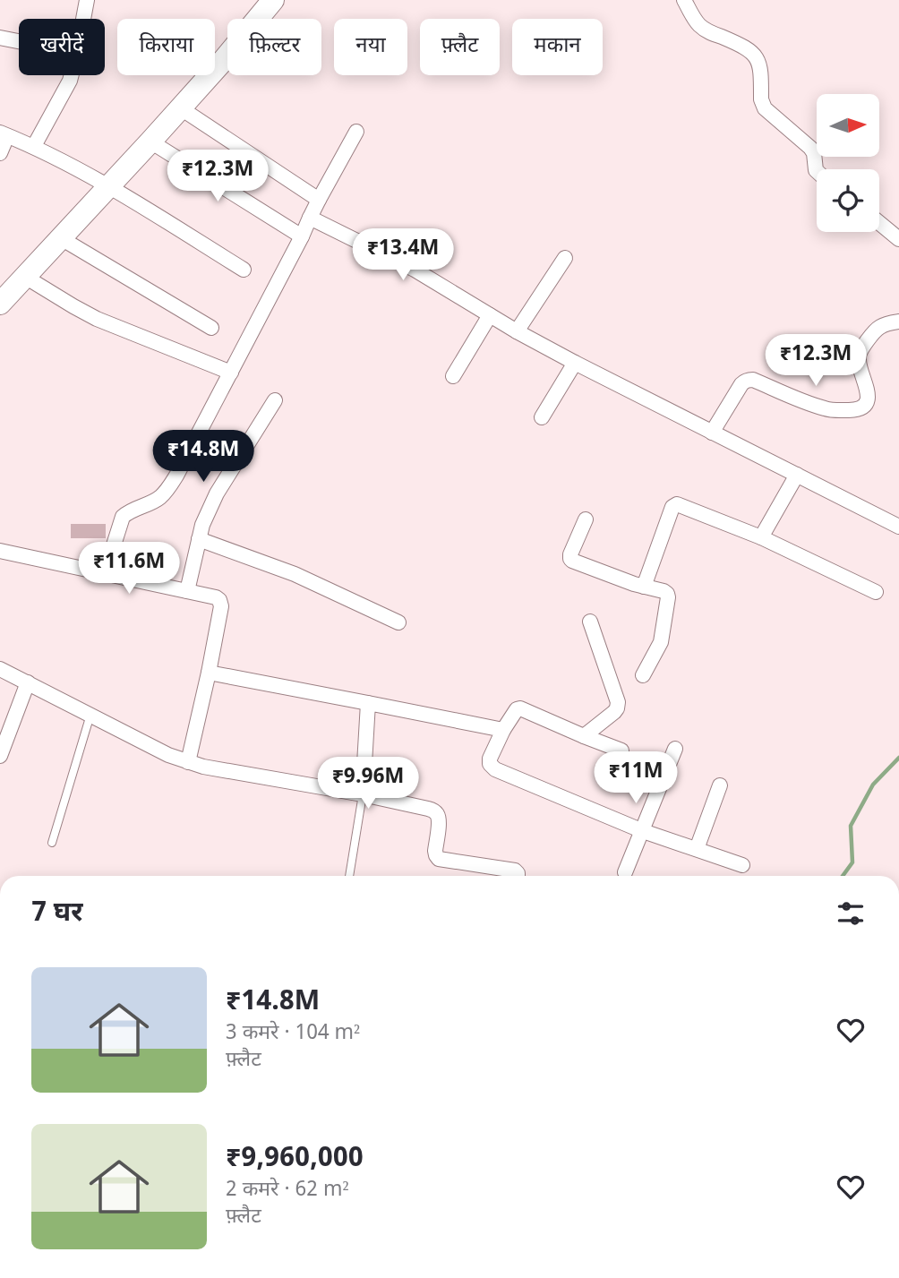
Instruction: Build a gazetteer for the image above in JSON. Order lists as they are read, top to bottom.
{
  "north": "right",
  "page": {
    "chip": [
      "खरीदें",
      "किराया",
      "फ़िल्टर",
      "नया",
      "फ़्लैट",
      "मकान"
    ],
    "price": [
      "₹12.3M",
      "₹13.4M",
      "₹12.3M",
      "₹14.8M",
      "₹11.6M",
      "₹11M",
      "₹9.96M"
    ],
    "heading": "7 घर",
    "list": [
      {
        "name": "₹14.8M",
        "note": "3 कमरे · 104 m² · फ़्लैट"
      },
      {
        "name": "₹9,960,000",
        "note": "2 कमरे · 62 m² · फ़्लैट"
      }
    ]
  }
}
